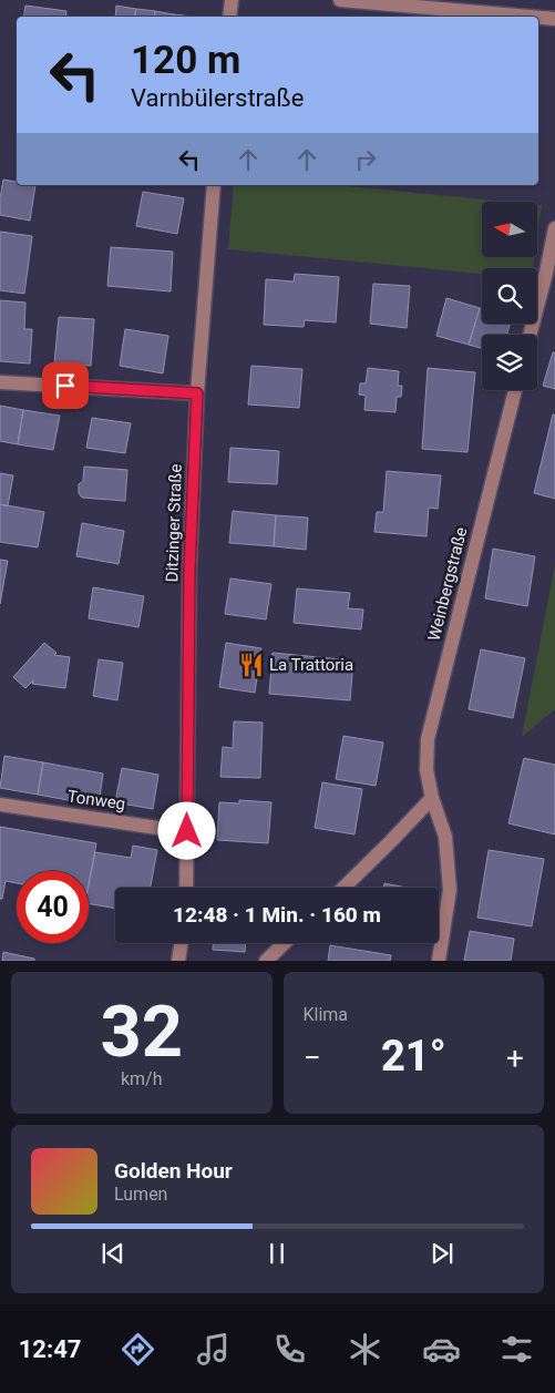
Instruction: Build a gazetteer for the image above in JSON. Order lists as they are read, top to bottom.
{
  "streets": {
    "street": ["Ditzinger Straße", "Weinbergstraße", "Tonweg"]
  },
  "crossings": [
    ["Ditzinger Straße", "Tonweg"]
  ],
  "places": {
    "restaurant": ["La Trattoria"]
  },
  "north": "left",
  "page": {
    "turn": ["120 m", "Varnbülerstraße"],
    "limit": "40",
    "trip": "12:48 · 1 Min. · 160 m",
    "tile": [
      ["32", "km/h"],
      "Klima"
    ],
    "heat": ["−", "21°", "+"],
    "song": ["Golden Hour", "Lumen"],
    "tabs": "12:47"
  }
}
